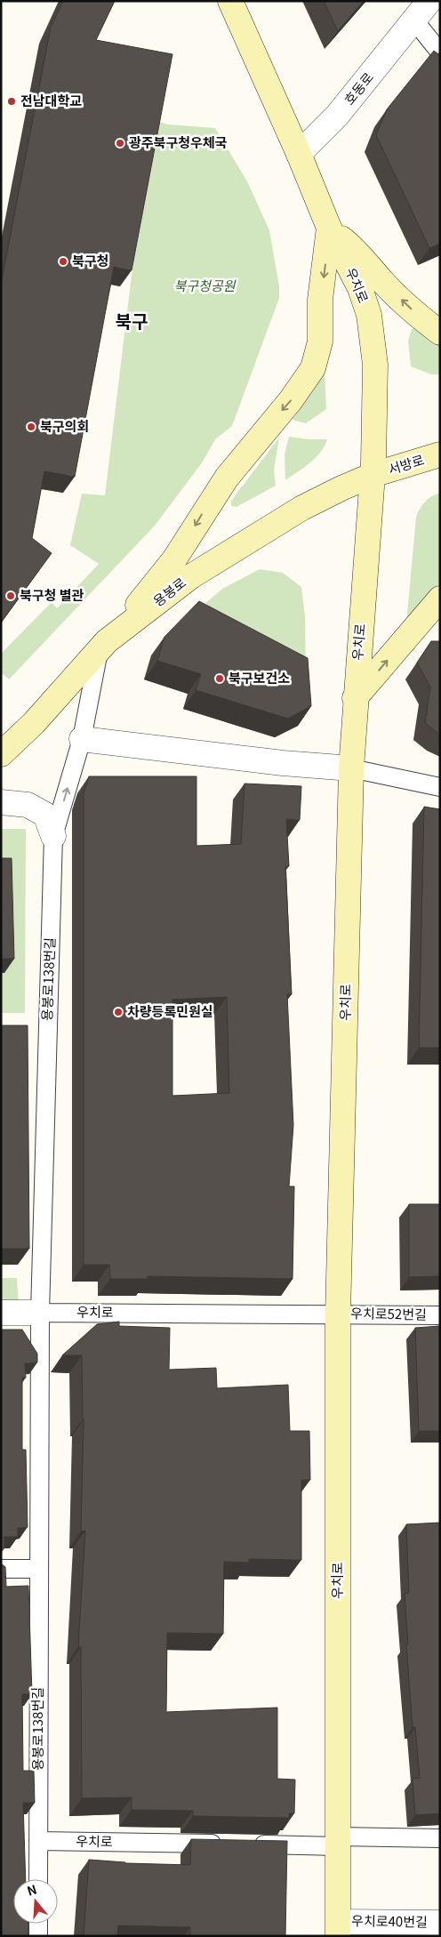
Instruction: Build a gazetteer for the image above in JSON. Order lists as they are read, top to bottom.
{
  "streets": {
    "main road": ["우치로", "서방로", "용봉로"],
    "street": ["호동로", "우치로40번길"],
    "lane": ["용봉로138번길", "우치로52번길"]
  },
  "crossings": [
    ["호동로", "우치로"],
    ["우치로", "서방로"],
    ["우치로", "용봉로"],
    ["우치로", "용봉로138번길"],
    ["우치로", "우치로52번길"],
    ["우치로", "우치로40번길"],
    ["서방로", "용봉로"],
    ["용봉로", "용봉로138번길"]
  ],
  "districts": ["북구"],
  "parks": ["북구청공원"],
  "places": [
    "전남대학교",
    "광주북구청우체국",
    "북구청",
    "북구의회",
    "북구청 별관",
    "북구보건소",
    "차량등록민원실"
  ],
  "north": "top"
}
